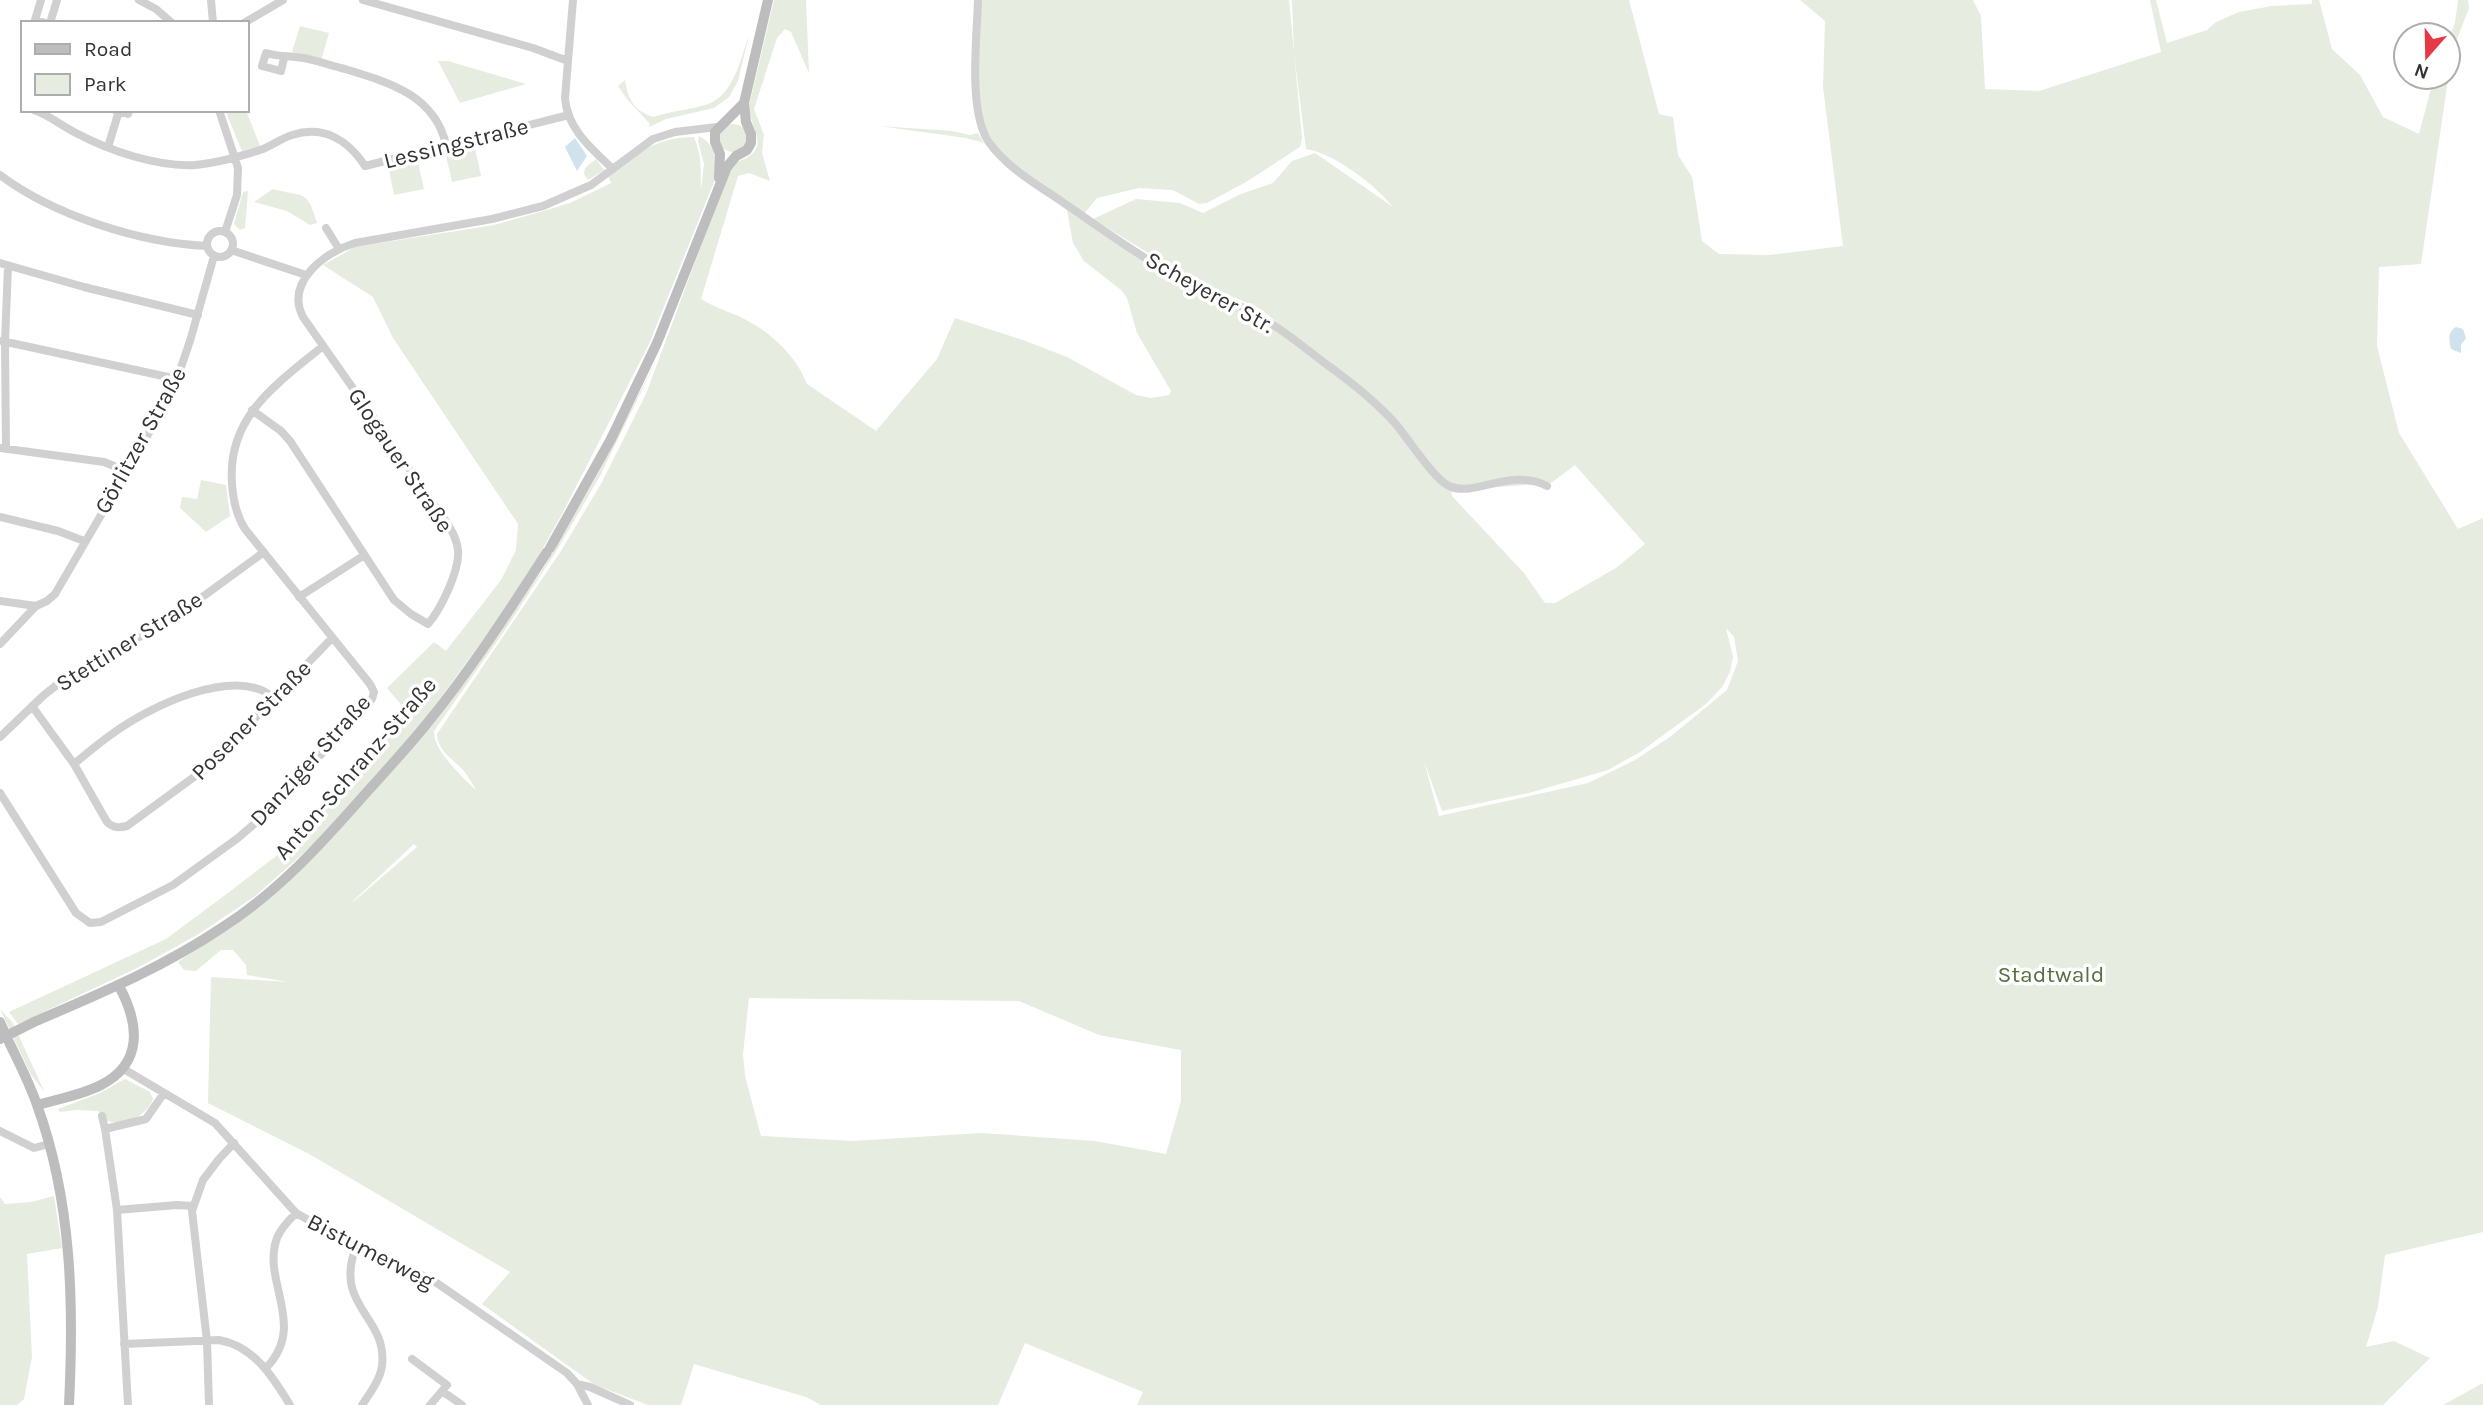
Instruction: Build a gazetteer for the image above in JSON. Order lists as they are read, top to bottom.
{
  "streets": {
    "main road": ["Anton-Schranz-Straße"],
    "street": [
      "Lessingstraße",
      "Scheyerer Str.",
      "Görlitzer Straße",
      "Glogauer Straße",
      "Stettiner Straße",
      "Posener Straße",
      "Danziger Straße",
      "Bistumerweg"
    ]
  },
  "crossings": [
    ["Glogauer Straße", "Danziger Straße"],
    ["Stettiner Straße", "Posener Straße"],
    ["Stettiner Straße", "Danziger Straße"],
    ["Posener Straße", "Danziger Straße"]
  ],
  "parks": ["Stadtwald"],
  "legend": ["Road", "Park"],
  "north": "bottom"
}
